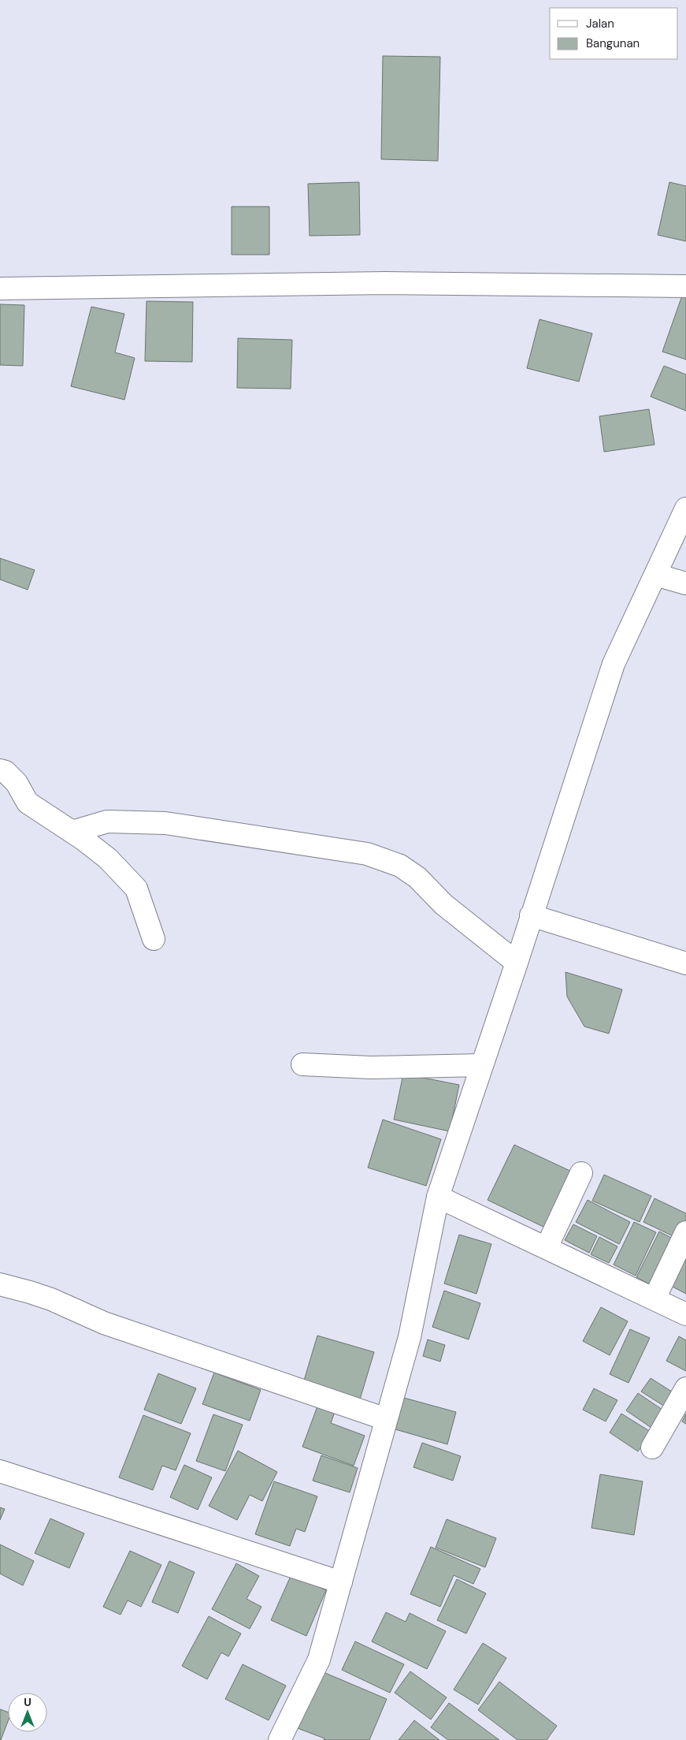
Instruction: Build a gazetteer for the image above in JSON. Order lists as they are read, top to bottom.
{
  "legend": ["Jalan", "Bangunan"],
  "north": "top"
}
